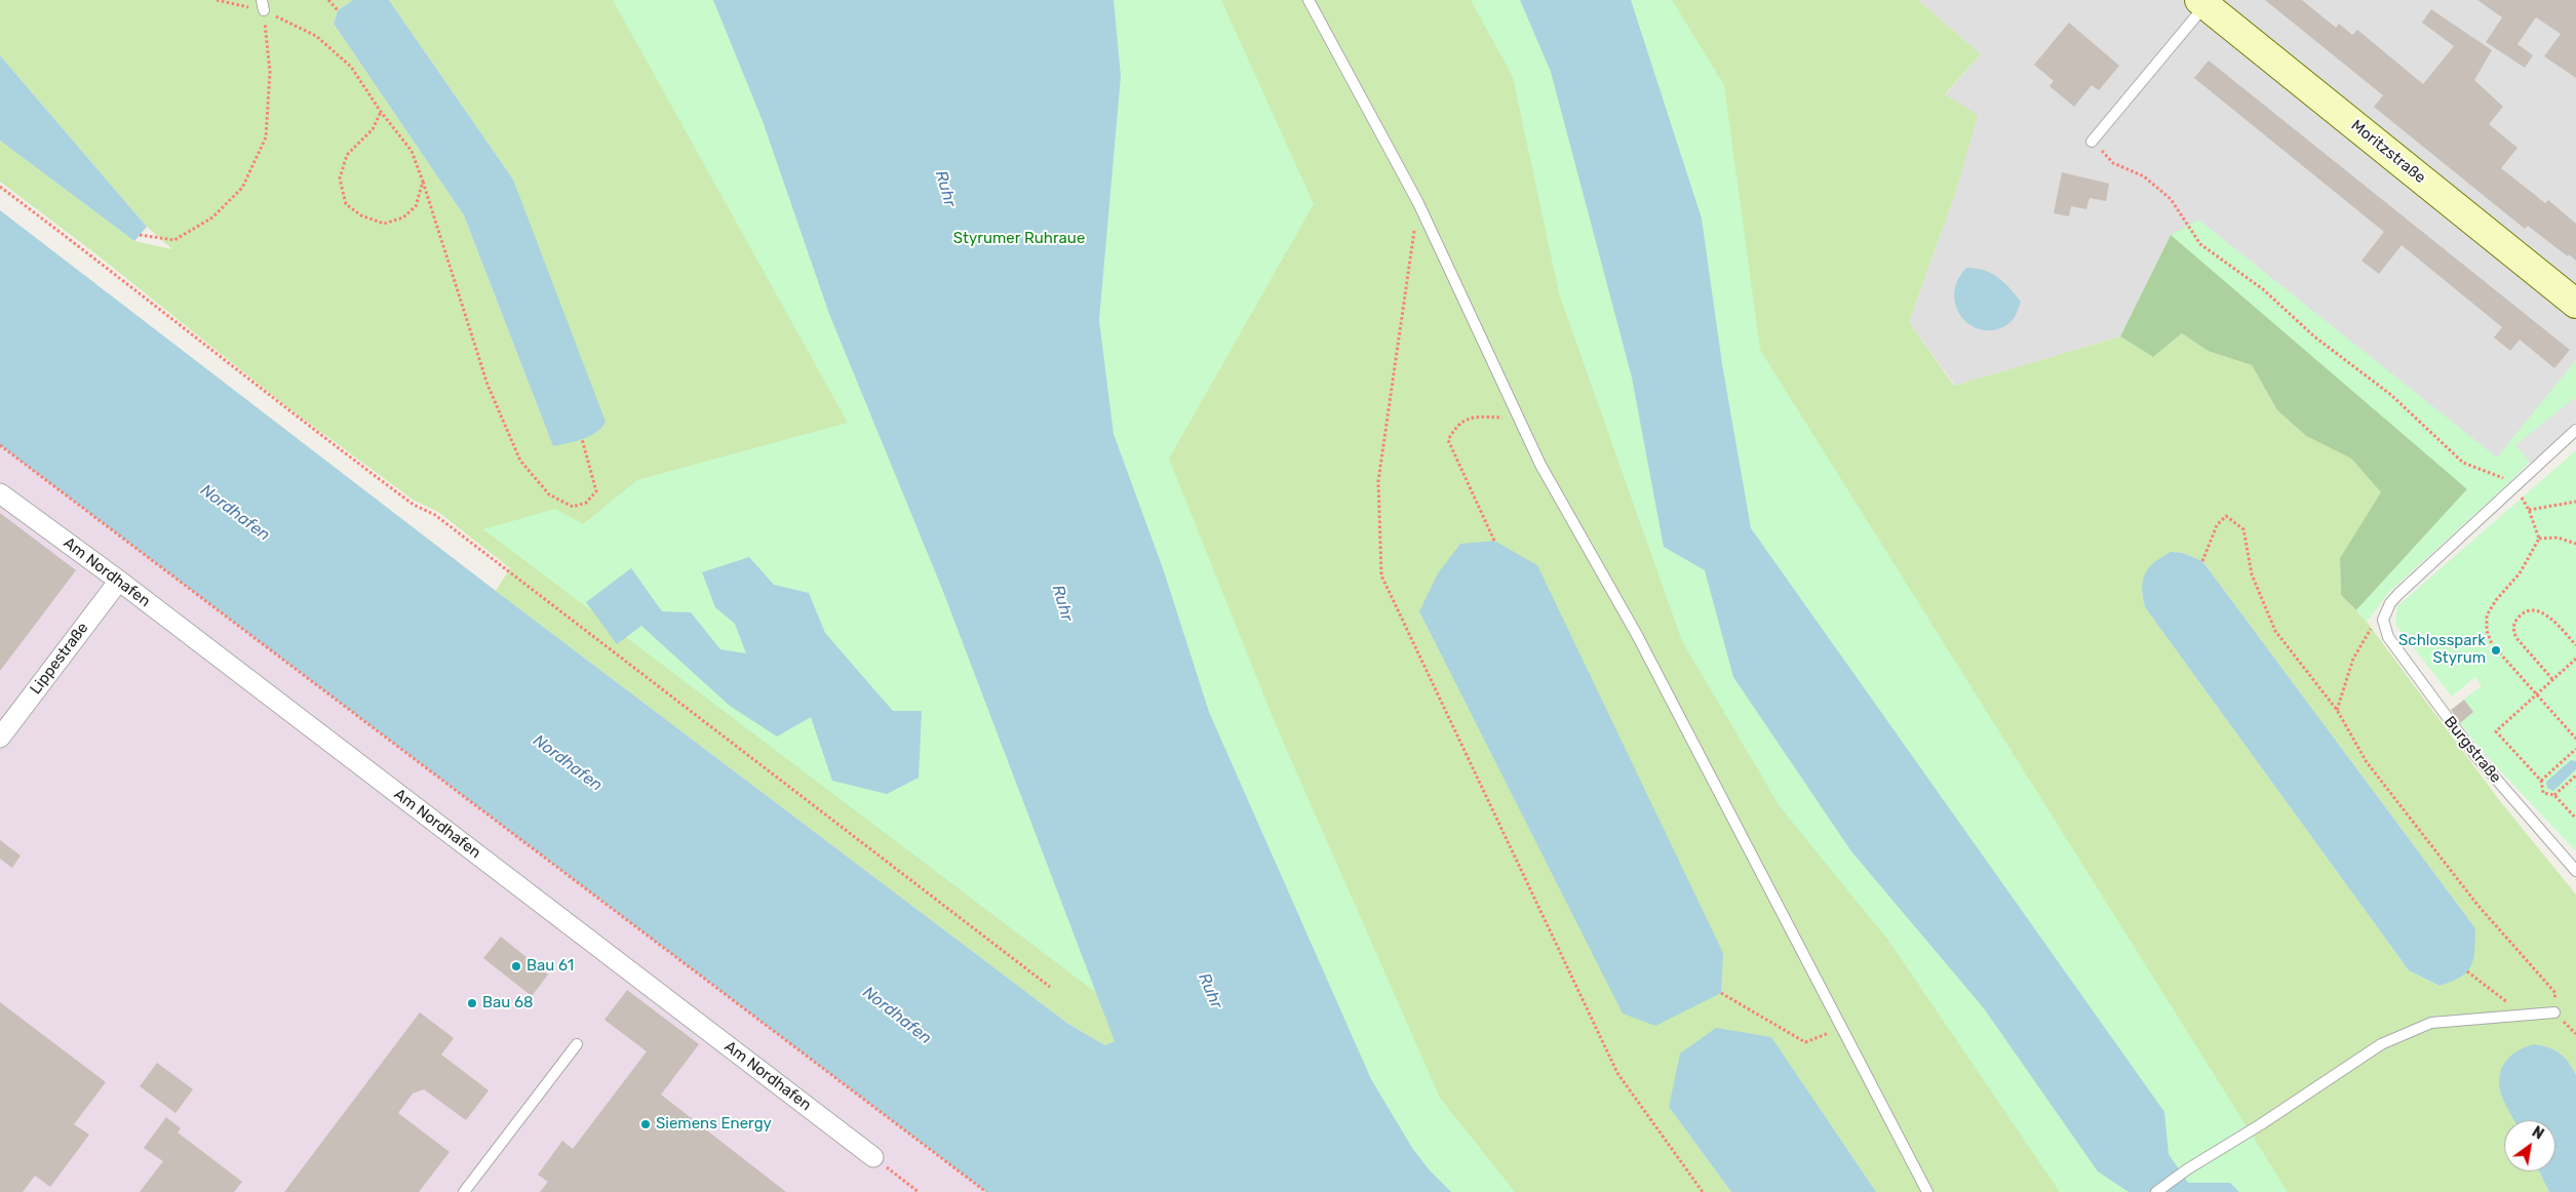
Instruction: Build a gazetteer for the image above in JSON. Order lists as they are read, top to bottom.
{
  "streets": {
    "main road": ["Moritzstraße"],
    "street": ["Am Nordhafen", "Lippestraße"],
    "lane": ["Burgstraße"]
  },
  "crossings": [
    ["Am Nordhafen", "Lippestraße"]
  ],
  "water": ["Ruhr", "Nordhafen"],
  "parks": ["Styrumer Ruhraue"],
  "places": [
    "Schlosspark Styrum",
    "Bau 61",
    "Bau 68",
    "Siemens Energy"
  ],
  "north": "top right"
}
